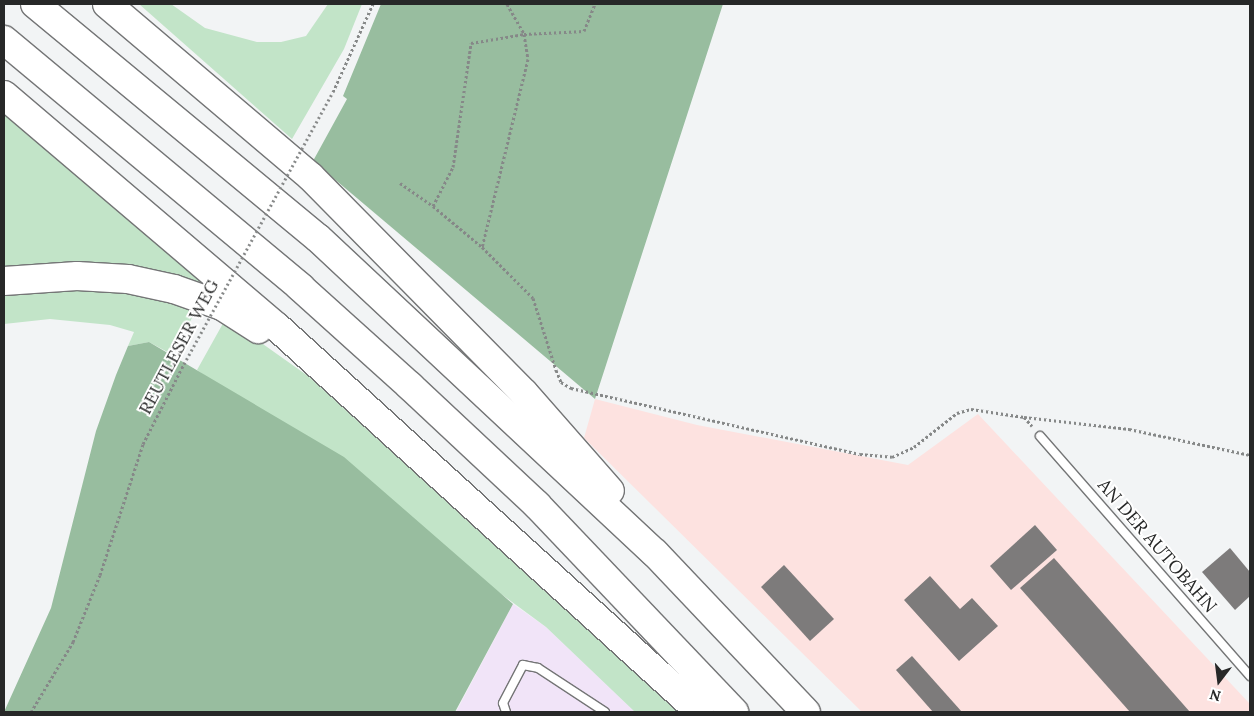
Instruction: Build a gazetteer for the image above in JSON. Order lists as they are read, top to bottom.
{
  "streets": {
    "lane": ["AN DER AUTOBAHN"],
    "path": ["REUTLESER WEG"]
  },
  "north": "bottom"
}
